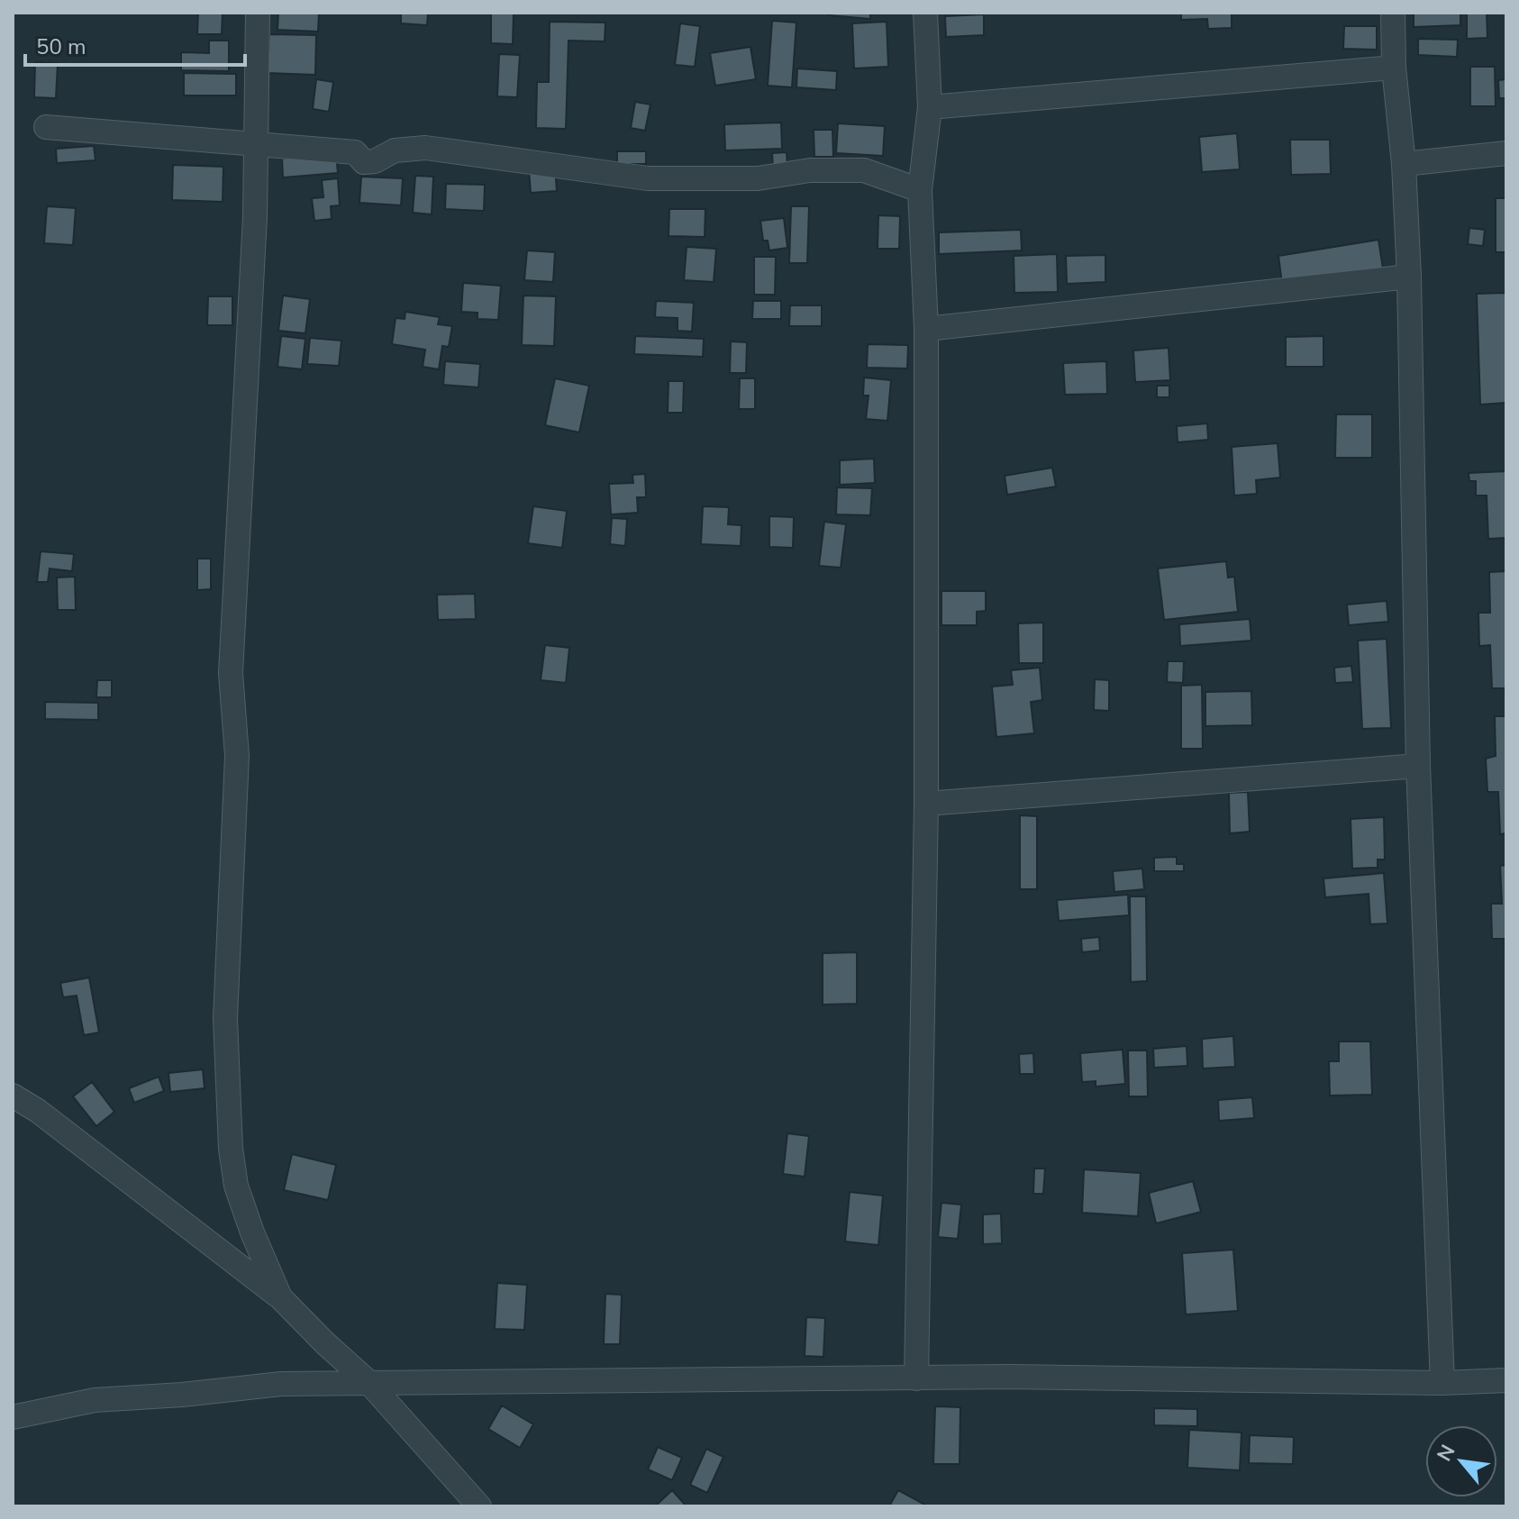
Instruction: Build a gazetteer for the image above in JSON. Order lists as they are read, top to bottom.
{
  "scale_bar": "50 m",
  "north": "top left"
}
